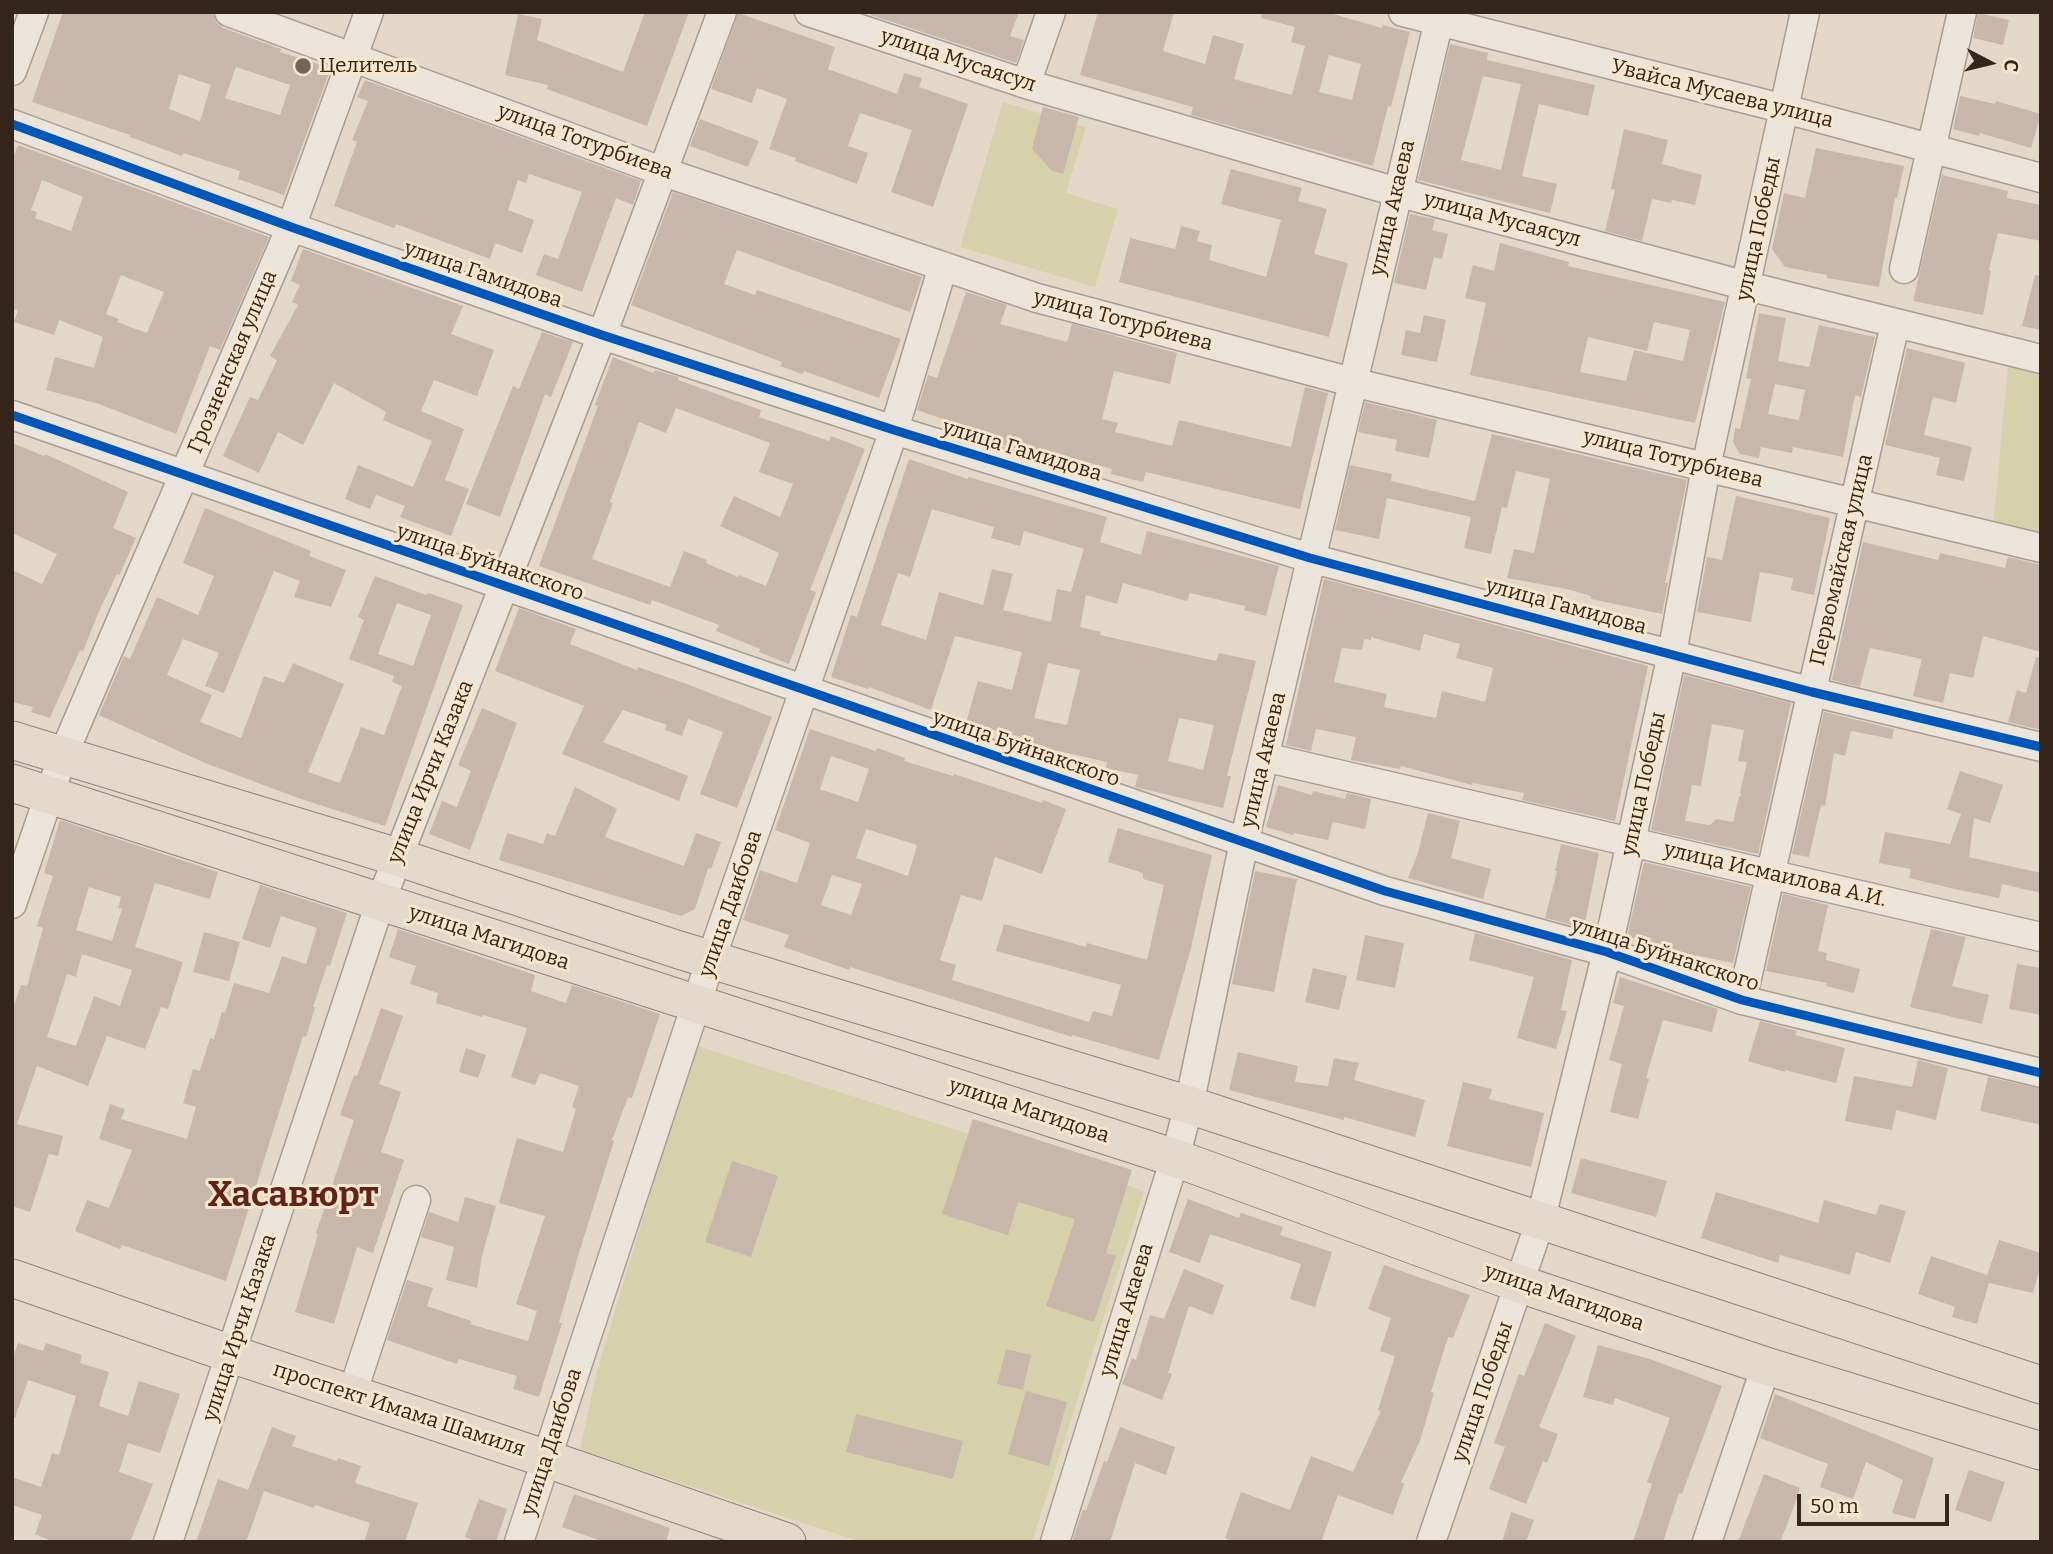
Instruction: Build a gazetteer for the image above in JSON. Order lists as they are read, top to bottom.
{
  "streets": {
    "main road": ["улица Магидова", "проспект Имама Шамиля"],
    "street": [
      "улица Мусаясул",
      "Увайса Мусаева улица",
      "улица Тотурбиева",
      "улица Акаева",
      "улица Победы",
      "улица Гамидова",
      "Грозненская улица",
      "Первомайская улица",
      "улица Буйнакского",
      "улица Ирчи Казака",
      "улица Исмаилова А.И.",
      "улица Даибова"
    ]
  },
  "crossings": [
    ["улица Мусаясул", "улица Акаева"],
    ["улица Мусаясул", "улица Победы"],
    ["улица Мусаясул", "Первомайская улица"],
    ["Увайса Мусаева улица", "улица Акаева"],
    ["Увайса Мусаева улица", "улица Победы"],
    ["улица Тотурбиева", "улица Акаева"],
    ["улица Тотурбиева", "улица Победы"],
    ["улица Тотурбиева", "Грозненская улица"],
    ["улица Тотурбиева", "Первомайская улица"],
    ["улица Тотурбиева", "улица Ирчи Казака"],
    ["улица Тотурбиева", "улица Даибова"],
    ["улица Акаева", "улица Гамидова"],
    ["улица Акаева", "улица Буйнакского"],
    ["улица Акаева", "улица Исмаилова А.И."],
    ["улица Акаева", "улица Магидова"],
    ["улица Победы", "улица Гамидова"],
    ["улица Победы", "улица Буйнакского"],
    ["улица Победы", "улица Исмаилова А.И."],
    ["улица Победы", "улица Магидова"],
    ["улица Гамидова", "Грозненская улица"],
    ["улица Гамидова", "Первомайская улица"],
    ["улица Гамидова", "улица Ирчи Казака"],
    ["улица Гамидова", "улица Даибова"],
    ["Грозненская улица", "улица Буйнакского"],
    ["Грозненская улица", "улица Магидова"],
    ["Первомайская улица", "улица Буйнакского"],
    ["Первомайская улица", "улица Исмаилова А.И."],
    ["улица Буйнакского", "улица Ирчи Казака"],
    ["улица Буйнакского", "улица Даибова"],
    ["улица Ирчи Казака", "улица Магидова"],
    ["улица Ирчи Казака", "проспект Имама Шамиля"],
    ["улица Даибова", "улица Магидова"],
    ["улица Даибова", "проспект Имама Шамиля"]
  ],
  "districts": ["Хасавюрт"],
  "places": ["Целитель"],
  "scale_bar": "50 m",
  "north": "right"
}
